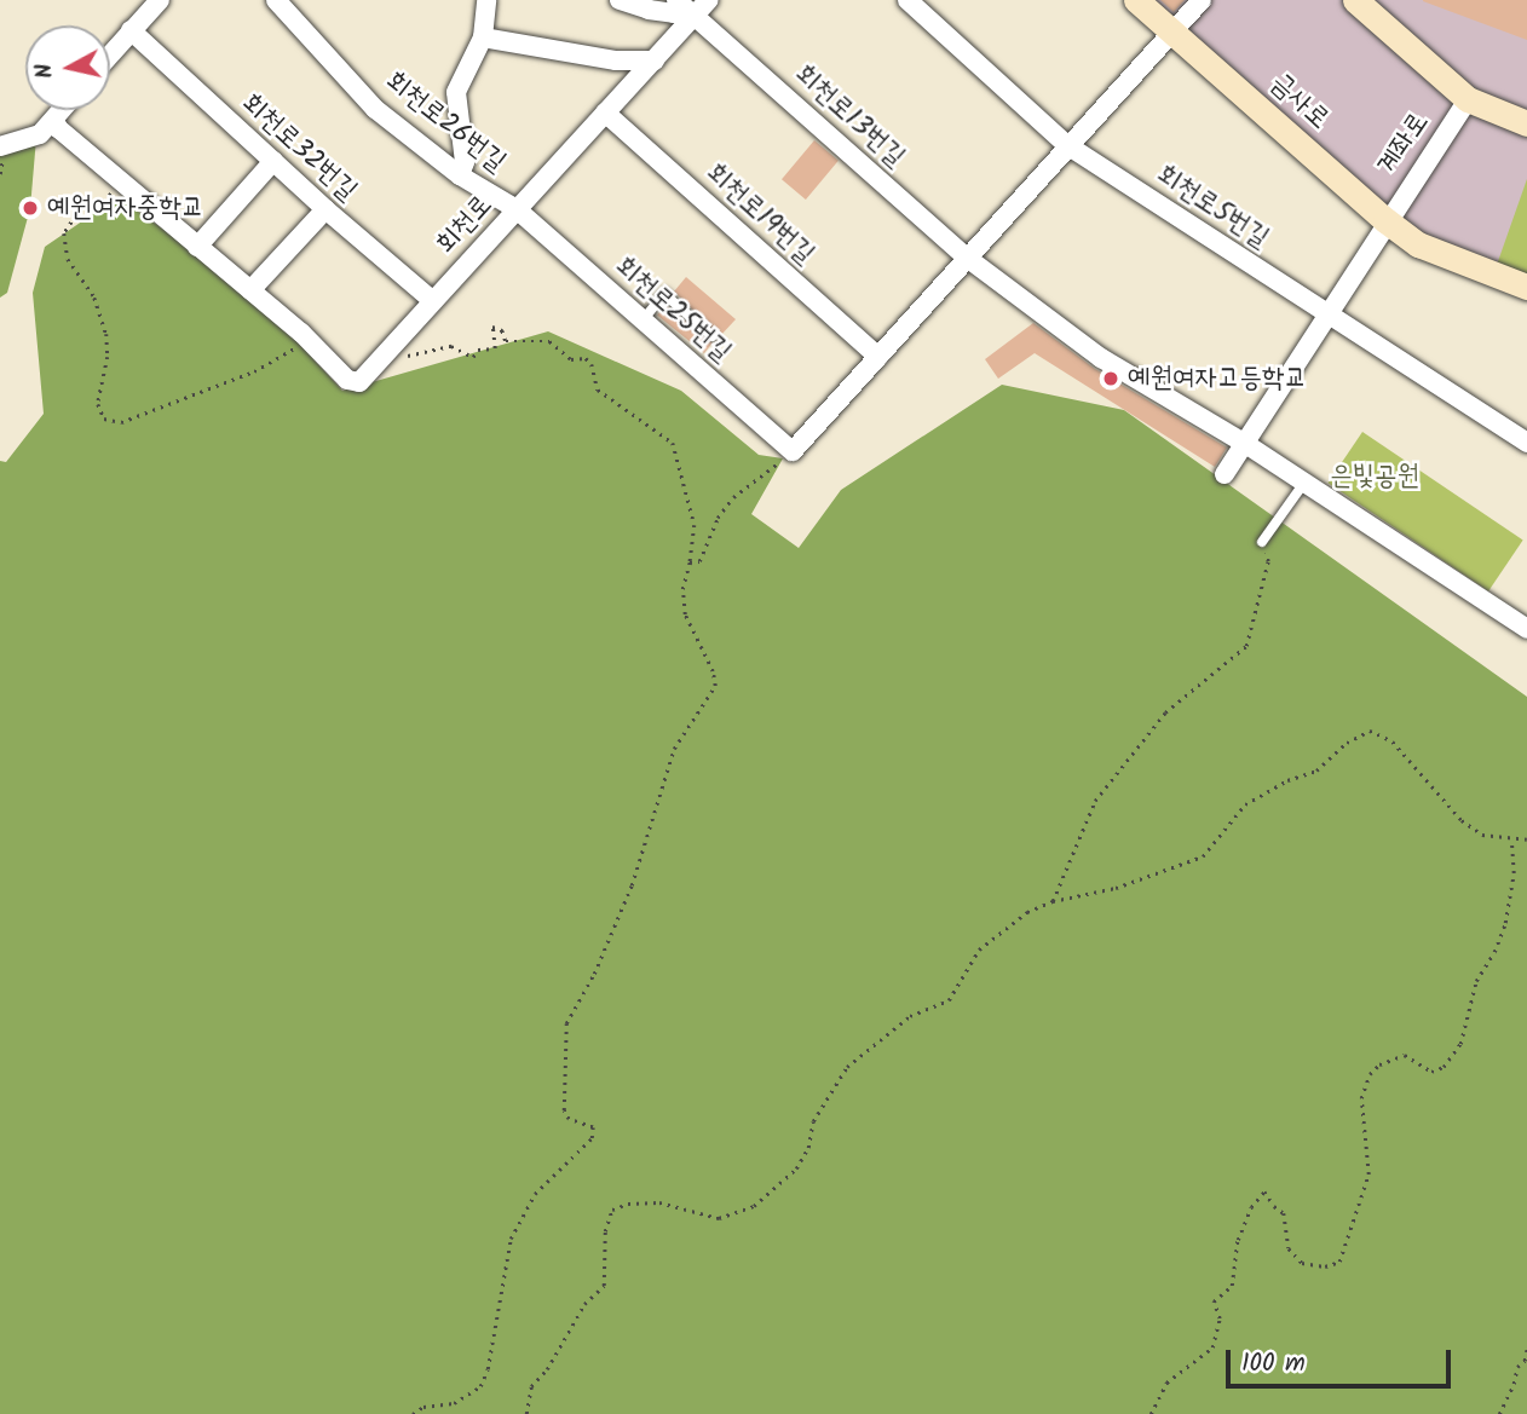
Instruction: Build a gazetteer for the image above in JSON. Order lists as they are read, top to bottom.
{
  "streets": {
    "main road": ["금사로"],
    "street": [
      "회천로13번길",
      "회천로26번길",
      "계좌로",
      "회천로32번길",
      "회천로5번길",
      "회천로19번길",
      "회천로",
      "회천로25번길"
    ]
  },
  "crossings": [
    ["금사로", "계좌로"],
    ["회천로13번길", "회천로"],
    ["회천로26번길", "회천로"],
    ["회천로26번길", "회천로25번길"],
    ["회천로32번길", "회천로"],
    ["회천로19번길", "회천로"],
    ["회천로", "회천로25번길"]
  ],
  "parks": ["은빛공원"],
  "places": ["예원여자중학교", "예원여자고등학교"],
  "scale_bar": "100 m",
  "north": "left"
}
